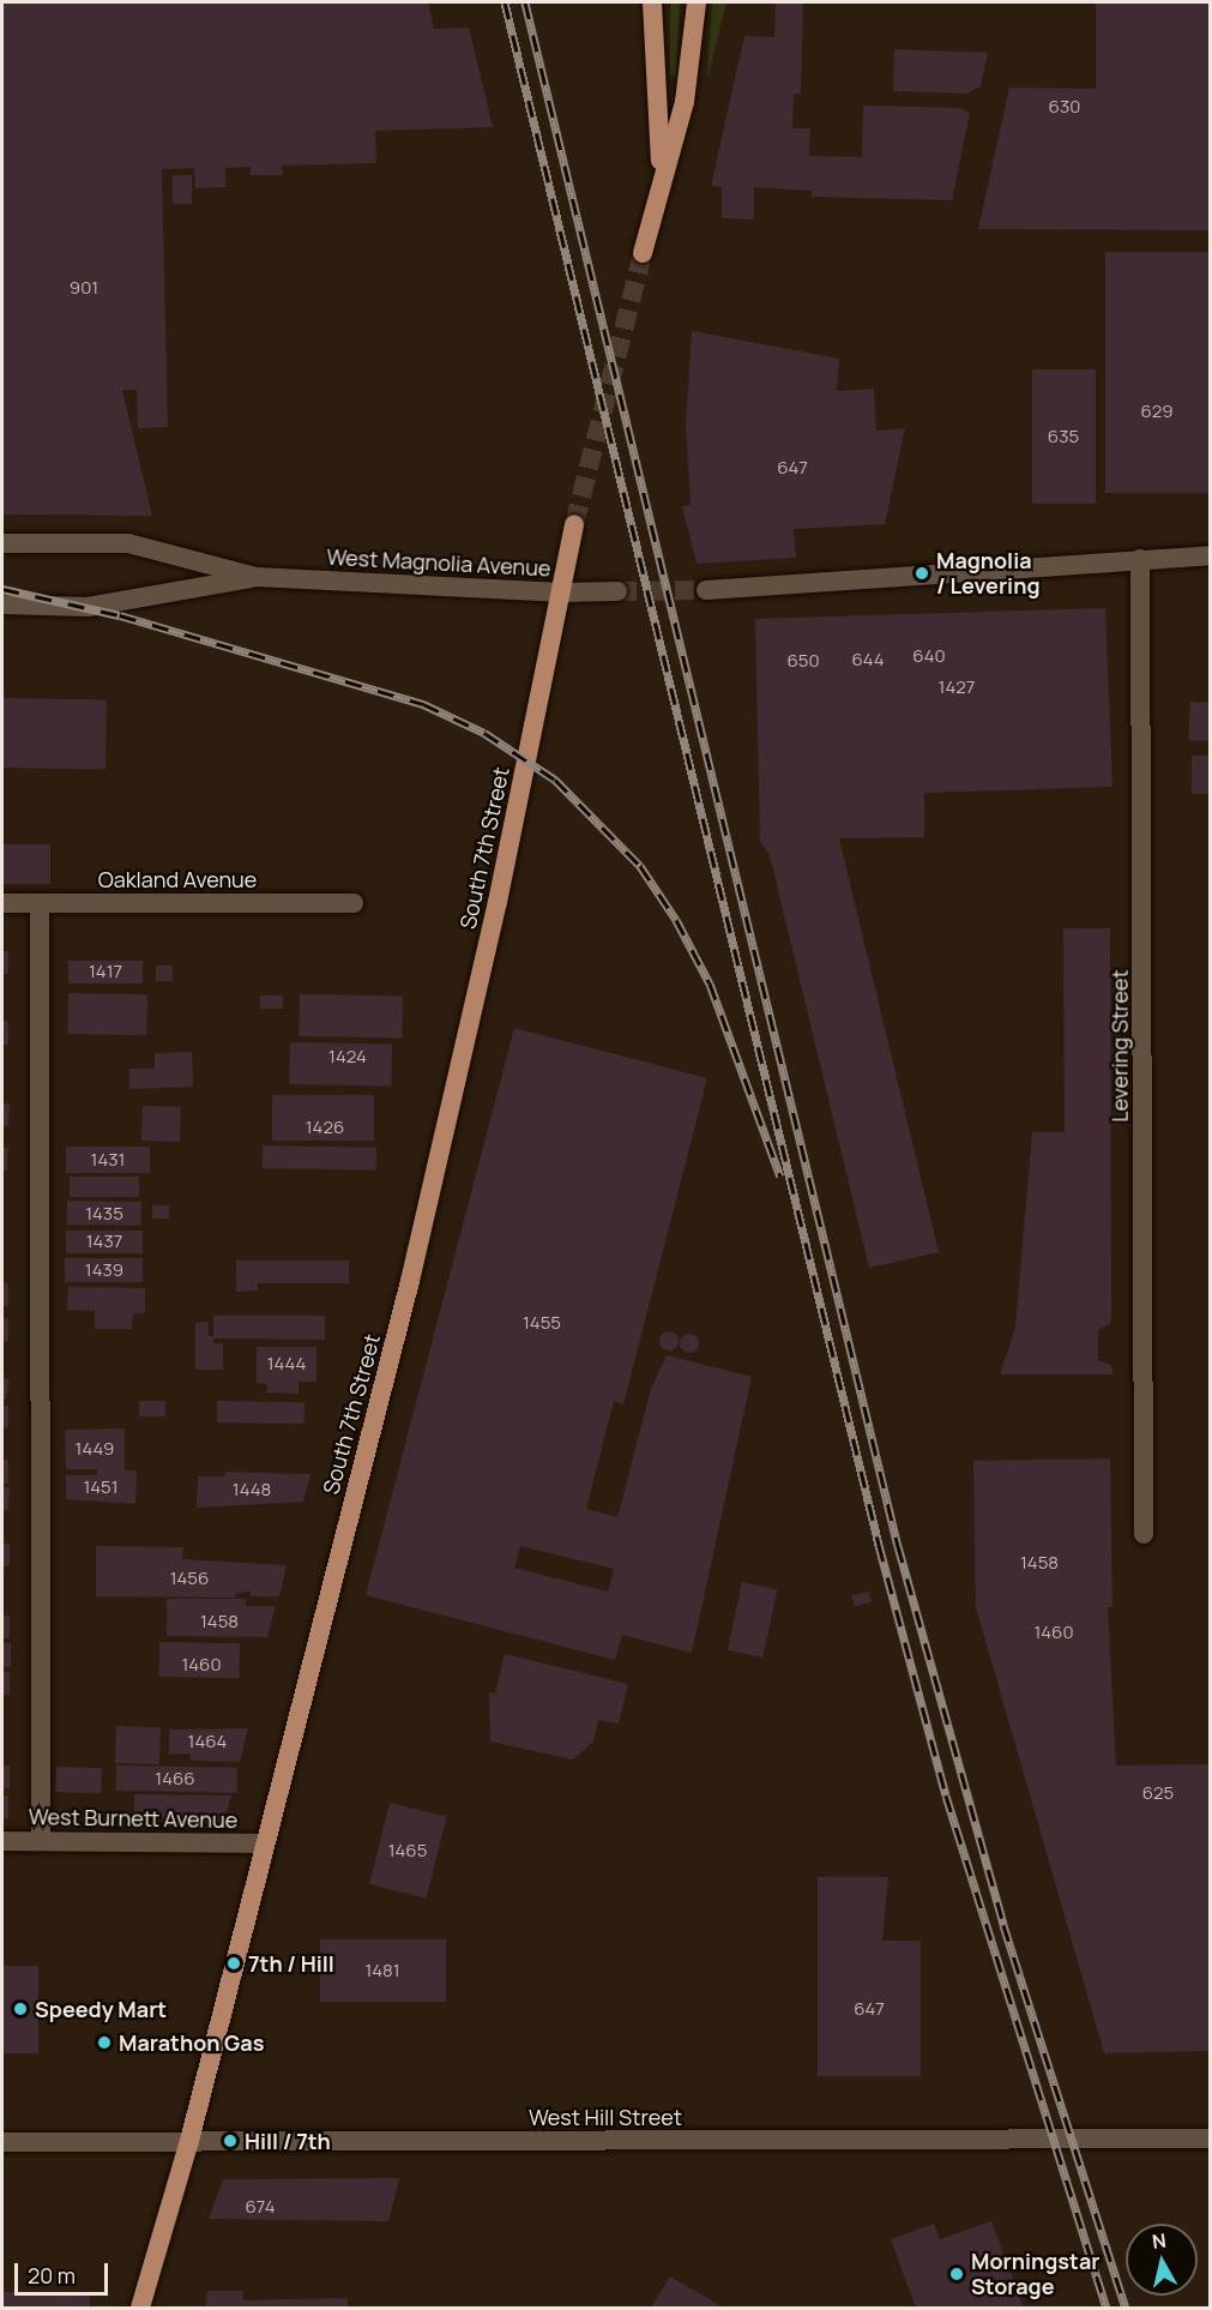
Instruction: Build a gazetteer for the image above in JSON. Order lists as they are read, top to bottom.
{
  "streets": {
    "main road": ["South 7th Street"],
    "street": [
      "West Magnolia Avenue",
      "Oakland Avenue",
      "Levering Street",
      "West Burnett Avenue",
      "West Hill Street"
    ]
  },
  "crossings": [
    ["West Magnolia Avenue", "South 7th Street"],
    ["South 7th Street", "West Burnett Avenue"],
    ["South 7th Street", "West Hill Street"]
  ],
  "places": [
    "Magnolia / Levering",
    "7th / Hill",
    "Speedy Mart",
    "Marathon Gas",
    "Hill / 7th",
    "Morningstar Storage"
  ],
  "house_numbers": [
    "630",
    "901",
    "629",
    "635",
    "647",
    "640",
    "644",
    "650",
    "1427",
    "1417",
    "1424",
    "1426",
    "1431",
    "1435",
    "1437",
    "1439",
    "1455",
    "1444",
    "1449",
    "1451",
    "1448",
    "1458",
    "1456",
    "1458",
    "1460",
    "1460",
    "1464",
    "1466",
    "625",
    "1465",
    "1481",
    "647",
    "674"
  ],
  "scale_bar": "20 m",
  "north": "top"
}
